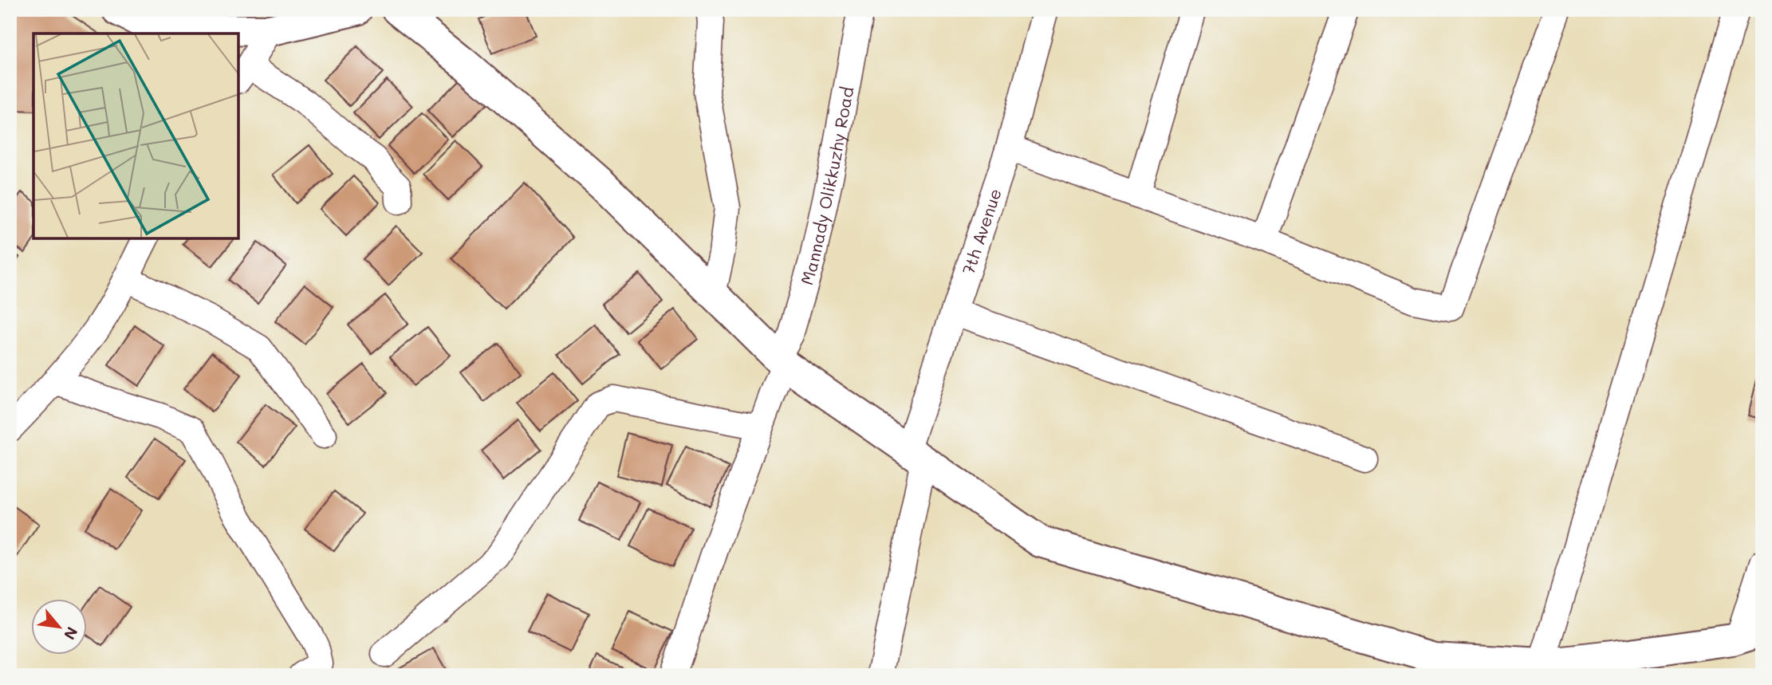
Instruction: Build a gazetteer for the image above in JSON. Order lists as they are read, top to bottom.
{
  "streets": {
    "street": ["Mannady Olikkuzhy Road", "7th Avenue"]
  },
  "north": "bottom right"
}
